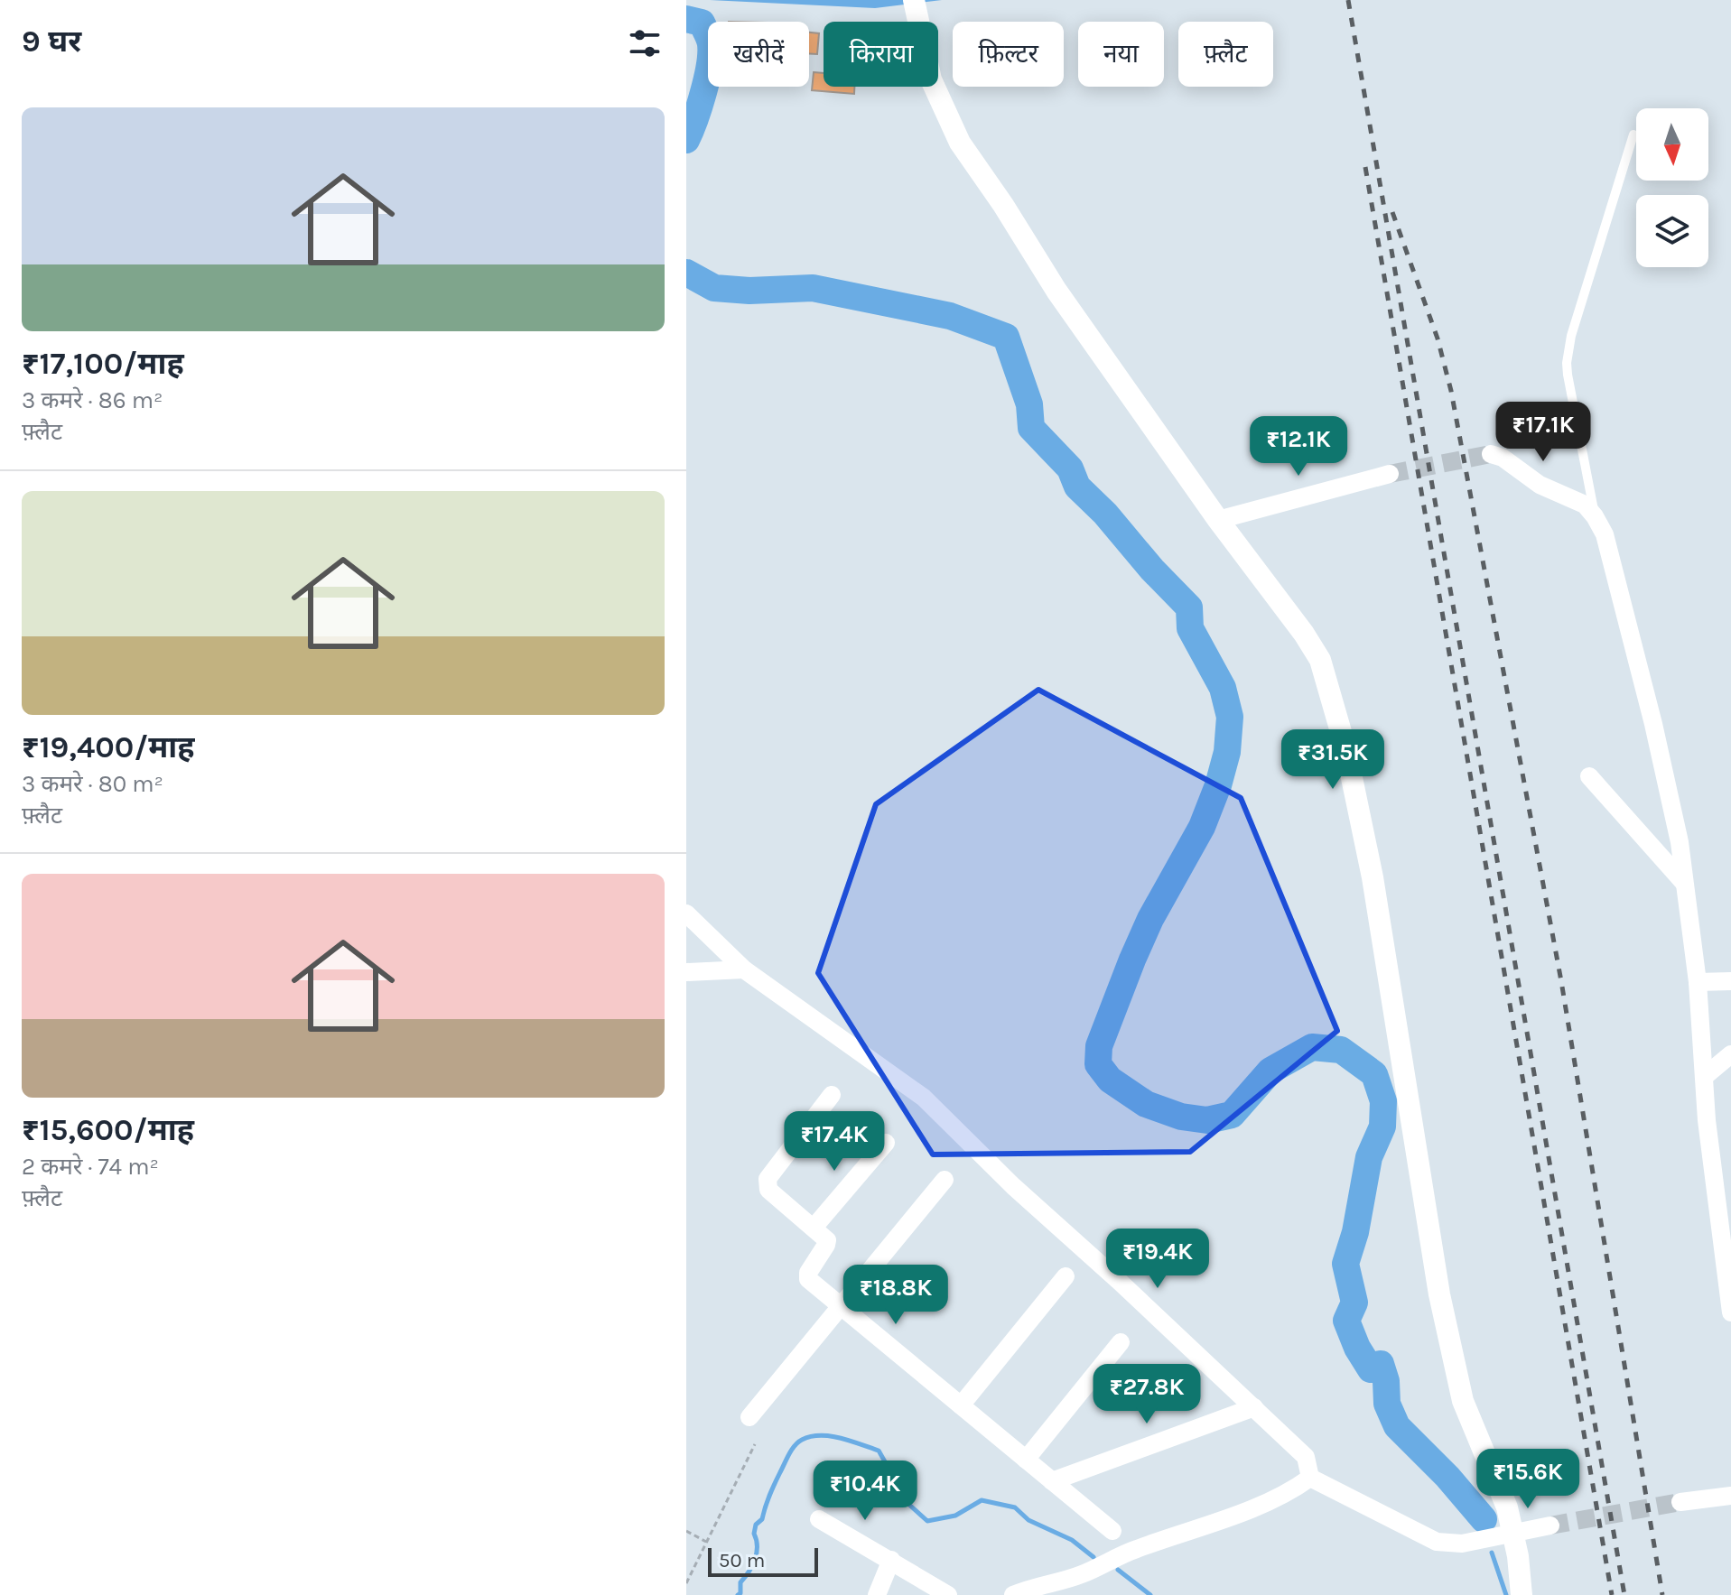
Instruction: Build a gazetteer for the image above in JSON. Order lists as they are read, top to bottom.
{
  "scale_bar": "50 m",
  "north": "bottom",
  "page": {
    "heading": "9 घर",
    "chip": [
      "खरीदें",
      "किराया",
      "फ़िल्टर",
      "नया",
      "फ़्लैट"
    ],
    "list": [
      {
        "name": "₹17,100/माह",
        "note": "3 कमरे · 86 m² · फ़्लैट"
      },
      {
        "name": "₹19,400/माह",
        "note": "3 कमरे · 80 m² · फ़्लैट"
      },
      {
        "name": "₹15,600/माह",
        "note": "2 कमरे · 74 m² · फ़्लैट"
      }
    ],
    "price": [
      "₹17.1K",
      "₹12.1K",
      "₹31.5K",
      "₹17.4K",
      "₹19.4K",
      "₹18.8K",
      "₹27.8K",
      "₹15.6K",
      "₹10.4K"
    ],
    "scale": "50 m"
  }
}
